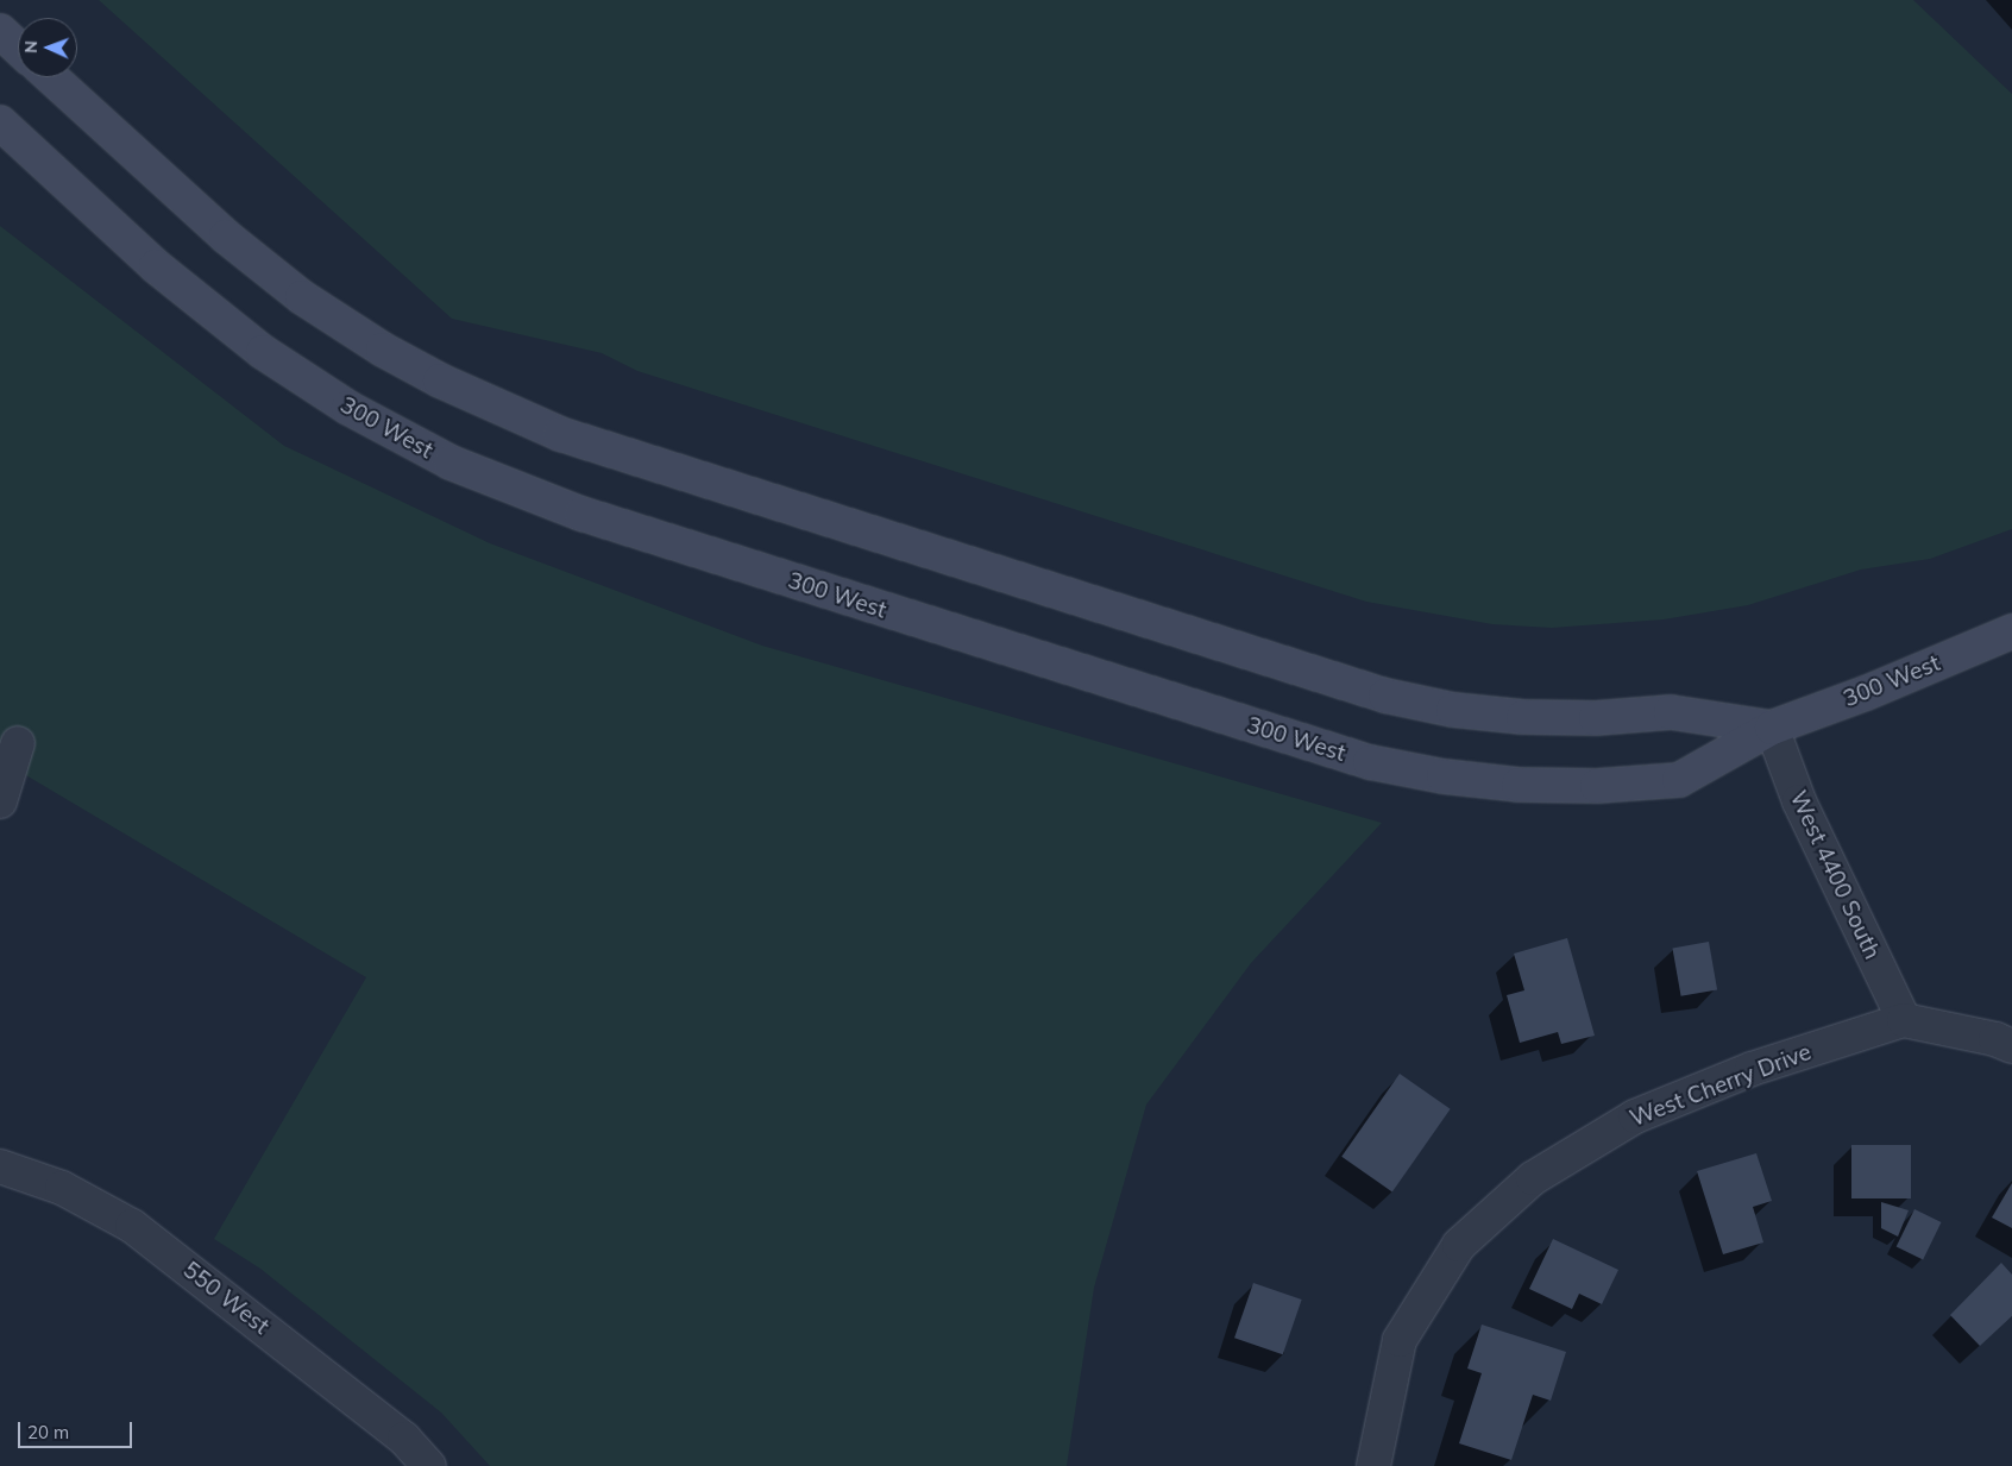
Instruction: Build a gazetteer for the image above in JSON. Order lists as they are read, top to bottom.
{
  "streets": {
    "main road": ["300 West"],
    "street": ["West 4400 South", "West Cherry Drive", "550 West"]
  },
  "crossings": [
    ["300 West", "West 4400 South"],
    ["West 4400 South", "West Cherry Drive"]
  ],
  "scale_bar": "20 m",
  "north": "left"
}
